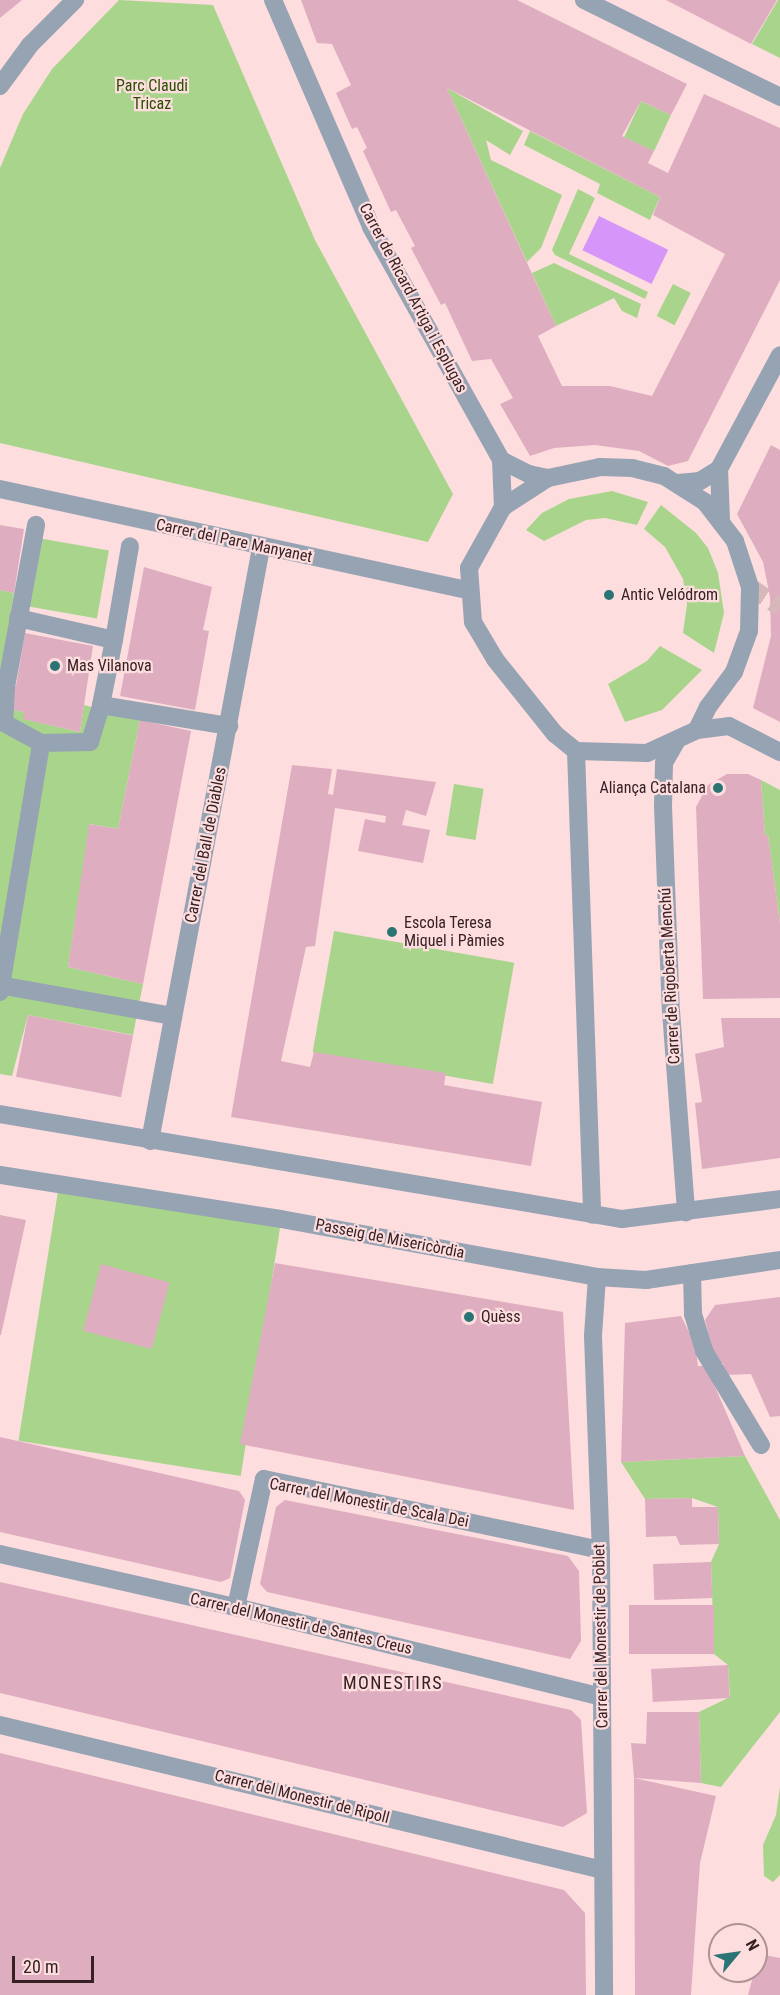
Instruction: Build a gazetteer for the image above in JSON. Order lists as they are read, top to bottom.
{
  "streets": {
    "street": [
      "Carrer de Ricard Artiga i Esplugas",
      "Carrer del Pare Manyanet",
      "Carrer del Ball de Diables",
      "Carrer de Rigoberta Menchú",
      "Passeig de Misericòrdia",
      "Carrer del Monestir de Scala Dei",
      "Carrer del Monestir de Santes Creus",
      "Carrer del Monestir de Poblet",
      "Carrer del Monestir de Ripoll"
    ]
  },
  "crossings": [
    ["Carrer del Pare Manyanet", "Carrer del Ball de Diables"],
    ["Passeig de Misericòrdia", "Carrer del Monestir de Poblet"],
    ["Carrer del Monestir de Scala Dei", "Carrer del Monestir de Santes Creus"],
    ["Carrer del Monestir de Scala Dei", "Carrer del Monestir de Poblet"],
    ["Carrer del Monestir de Santes Creus", "Carrer del Monestir de Poblet"],
    ["Carrer del Monestir de Poblet", "Carrer del Monestir de Ripoll"]
  ],
  "districts": ["MONESTIRS"],
  "parks": ["Parc Claudi Tricaz"],
  "places": [
    "Antic Velódrom",
    "Mas Vilanova",
    "Aliança Catalana",
    "Escola Teresa Miquel i Pàmies",
    "Quèss"
  ],
  "scale_bar": "20 m",
  "north": "top right"
}
